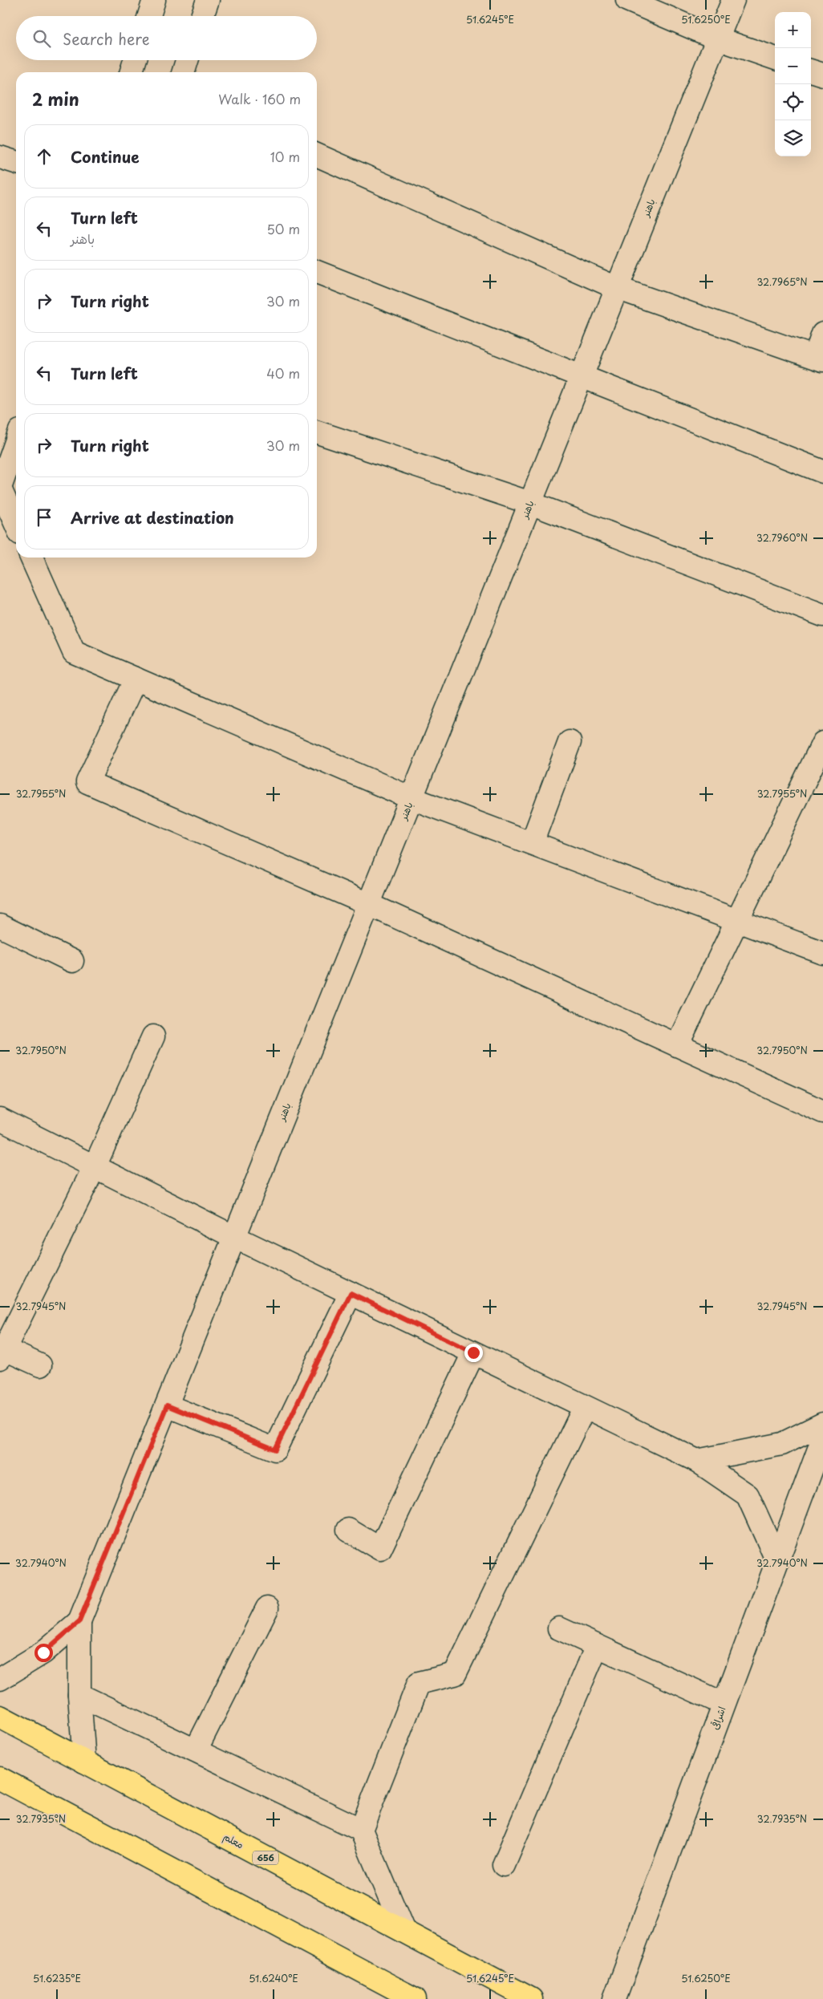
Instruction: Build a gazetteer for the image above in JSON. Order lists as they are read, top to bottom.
{
  "streets": {
    "main road": ["معلم", "656"],
    "street": ["باهنر", "اشراقی"]
  },
  "page": {
    "map_buttons": ["+", "−"],
    "search": "Search here",
    "heading": ["2 min", "Walk · 160 m"],
    "list": [
      ["Continue", "10 m"],
      ["Turn left", "باهنر", "50 m"],
      ["Turn right", "30 m"],
      ["Turn left", "40 m"],
      ["Turn right", "30 m"],
      "Arrive at destination"
    ]
  },
  "coordinates": [
    "51.6245°E",
    "51.6250°E",
    "32.7965°N",
    "32.7960°N",
    "32.7955°N",
    "32.7950°N",
    "32.7945°N",
    "32.7940°N",
    "32.7935°N",
    "51.6235°E",
    "51.6240°E"
  ]
}
